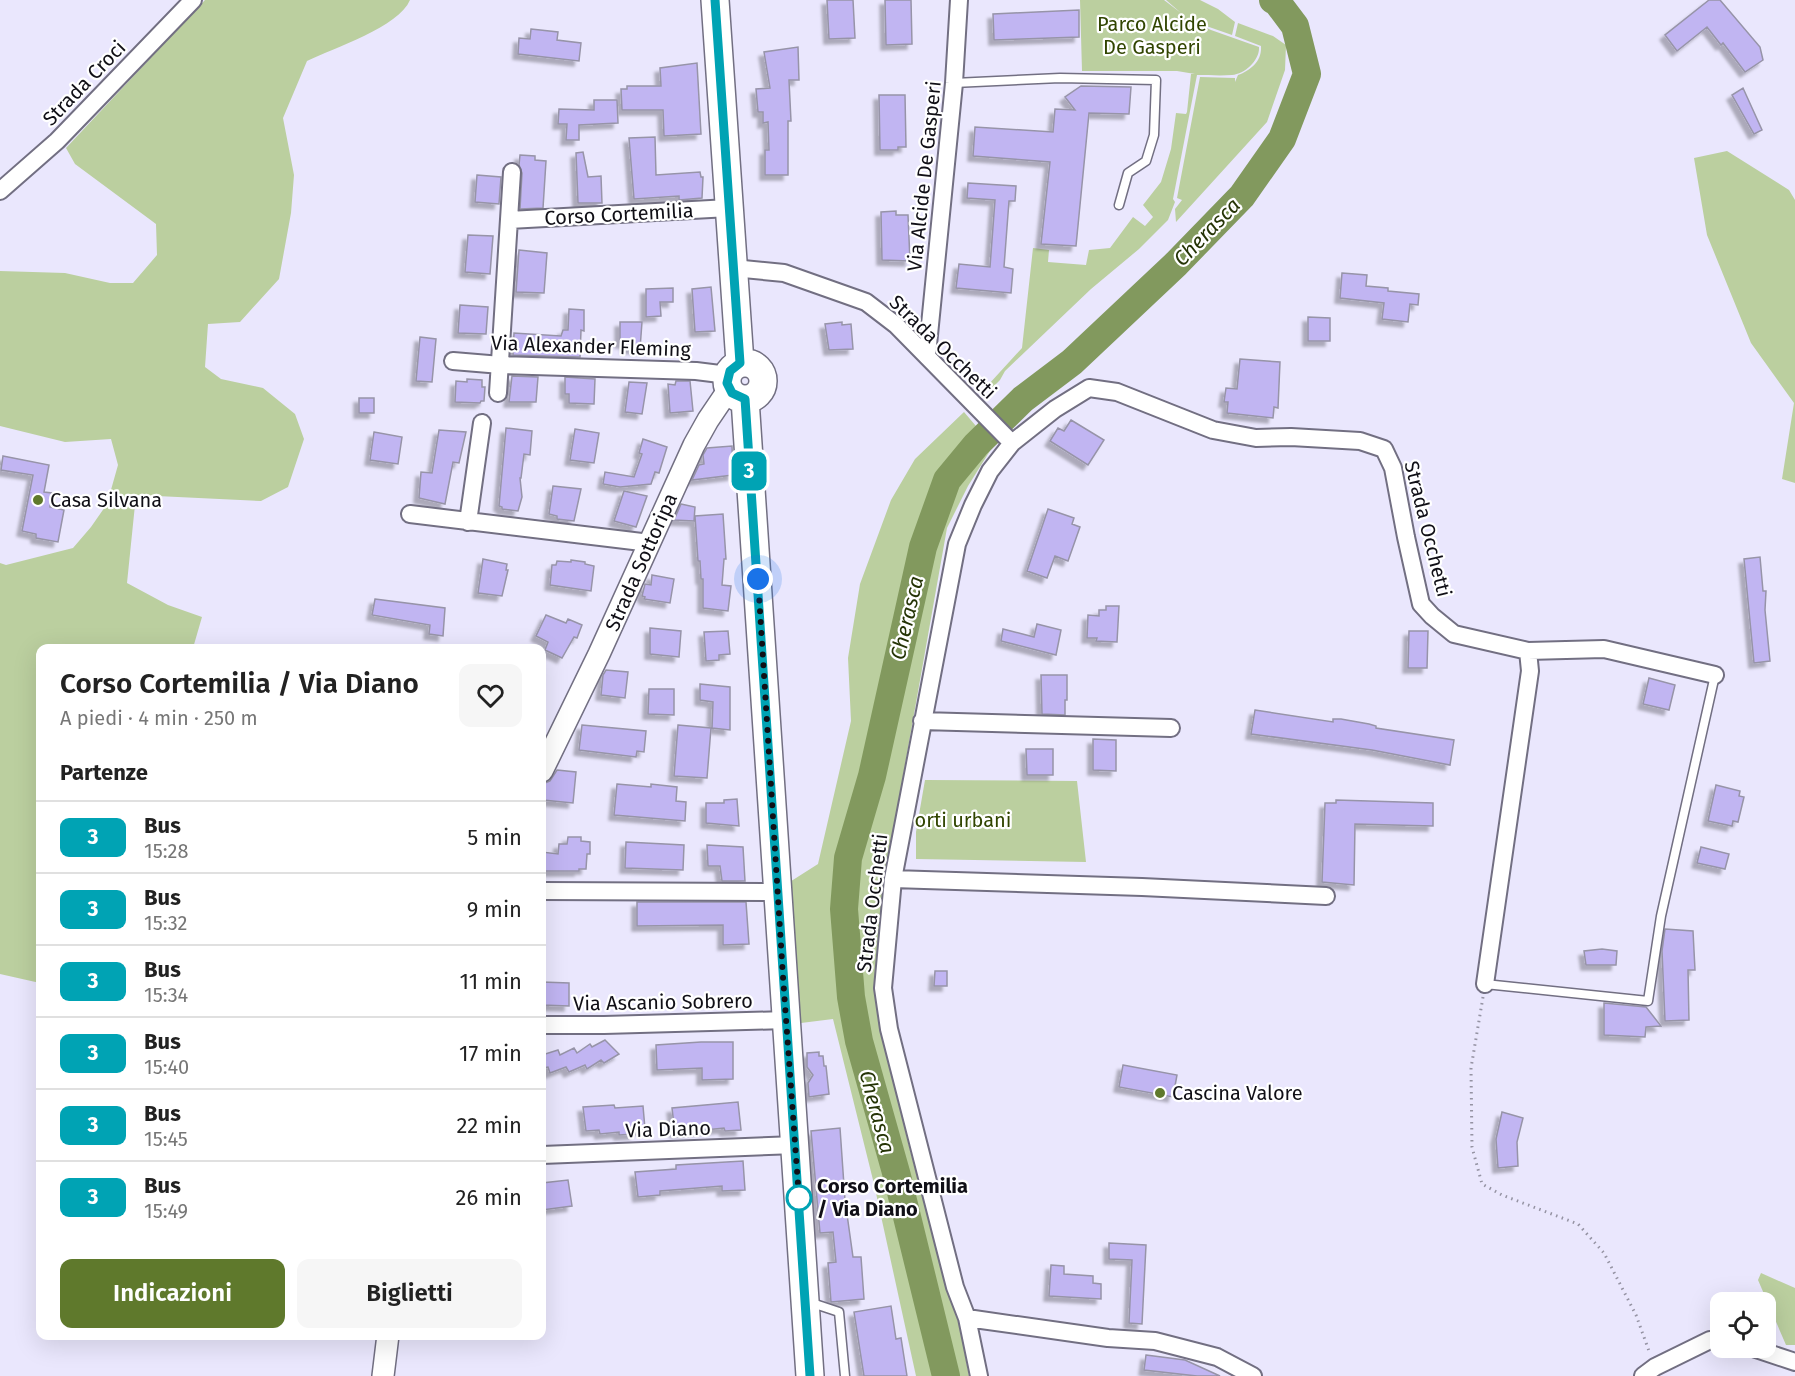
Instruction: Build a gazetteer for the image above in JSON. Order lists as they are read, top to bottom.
{
  "streets": {
    "street": [
      "Strada Croci",
      "Via Alcide De Gasperi",
      "Corso Cortemilia",
      "Via Alexander Fleming",
      "Strada Occhetti",
      "Strada Sottoripa",
      "Via Ascanio Sobrero",
      "Via Diano"
    ]
  },
  "crossings": [
    ["Via Alcide De Gasperi", "Strada Occhetti"],
    ["Via Alexander Fleming", "Strada Sottoripa"]
  ],
  "water": ["Cherasca"],
  "parks": ["Parco Alcide De Gasperi", "orti urbani"],
  "places": ["Casa Silvana", "Cascina Valore", "Corso Cortemilia / Via Diano"],
  "lines": ["bus line 3"],
  "page": {
    "on_map": "3",
    "heading": [
      ["Corso Cortemilia / Via Diano", "A piedi · 4 min · 250 m"],
      "Partenze"
    ],
    "list": [
      {
        "mark": "3",
        "name": "Bus",
        "note": "15:28",
        "value": "5 min"
      },
      {
        "mark": "3",
        "name": "Bus",
        "note": "15:32",
        "value": "9 min"
      },
      {
        "mark": "3",
        "name": "Bus",
        "note": "15:34",
        "value": "11 min"
      },
      {
        "mark": "3",
        "name": "Bus",
        "note": "15:40",
        "value": "17 min"
      },
      {
        "mark": "3",
        "name": "Bus",
        "note": "15:45",
        "value": "22 min"
      },
      {
        "mark": "3",
        "name": "Bus",
        "note": "15:49",
        "value": "26 min"
      }
    ],
    "buttons": ["Indicazioni", "Biglietti"]
  }
}
